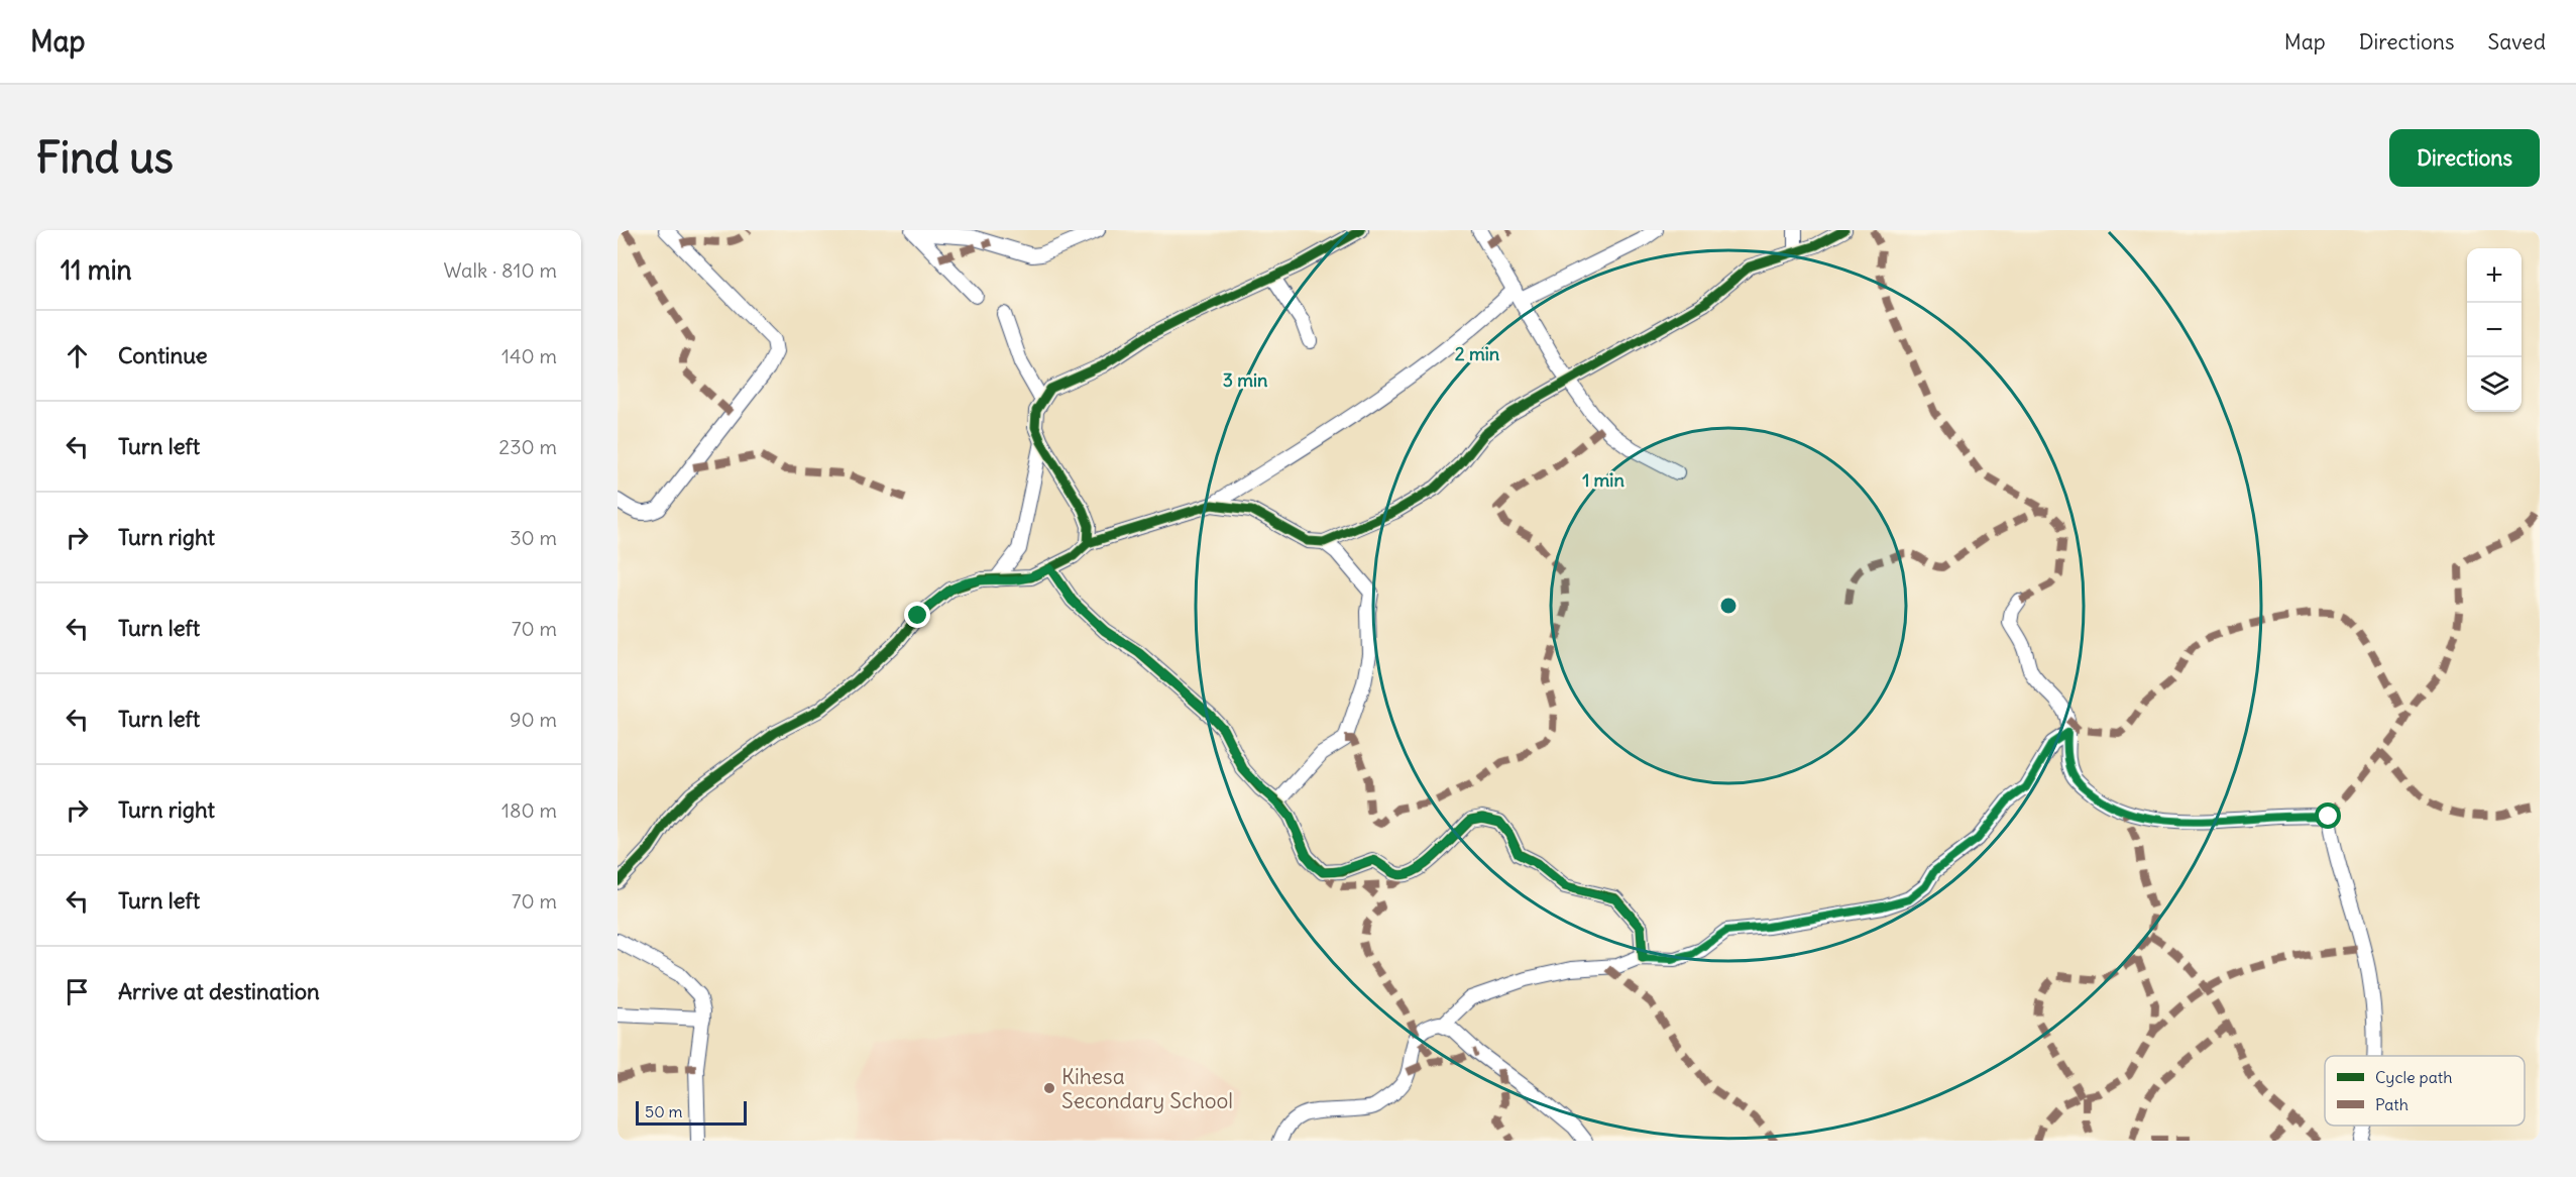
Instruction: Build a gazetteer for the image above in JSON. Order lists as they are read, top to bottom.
{
  "places": ["Kihesa Secondary School"],
  "legend": ["Cycle path", "Path"],
  "scale_bar": "50 m",
  "page": {
    "header": "Map",
    "nav": ["Map", "Directions", "Saved"],
    "buttons": "Directions",
    "title": "Find us",
    "heading": ["11 min", "Walk · 810 m"],
    "map_buttons": ["+", "−"],
    "list": [
      ["Continue", "140 m"],
      ["Turn left", "230 m"],
      ["Turn right", "30 m"],
      ["Turn left", "70 m"],
      ["Turn left", "90 m"],
      ["Turn right", "180 m"],
      ["Turn left", "70 m"],
      "Arrive at destination"
    ],
    "scale": "50 m"
  },
  "rings": ["2 min", "3 min", "1 min"]
}
